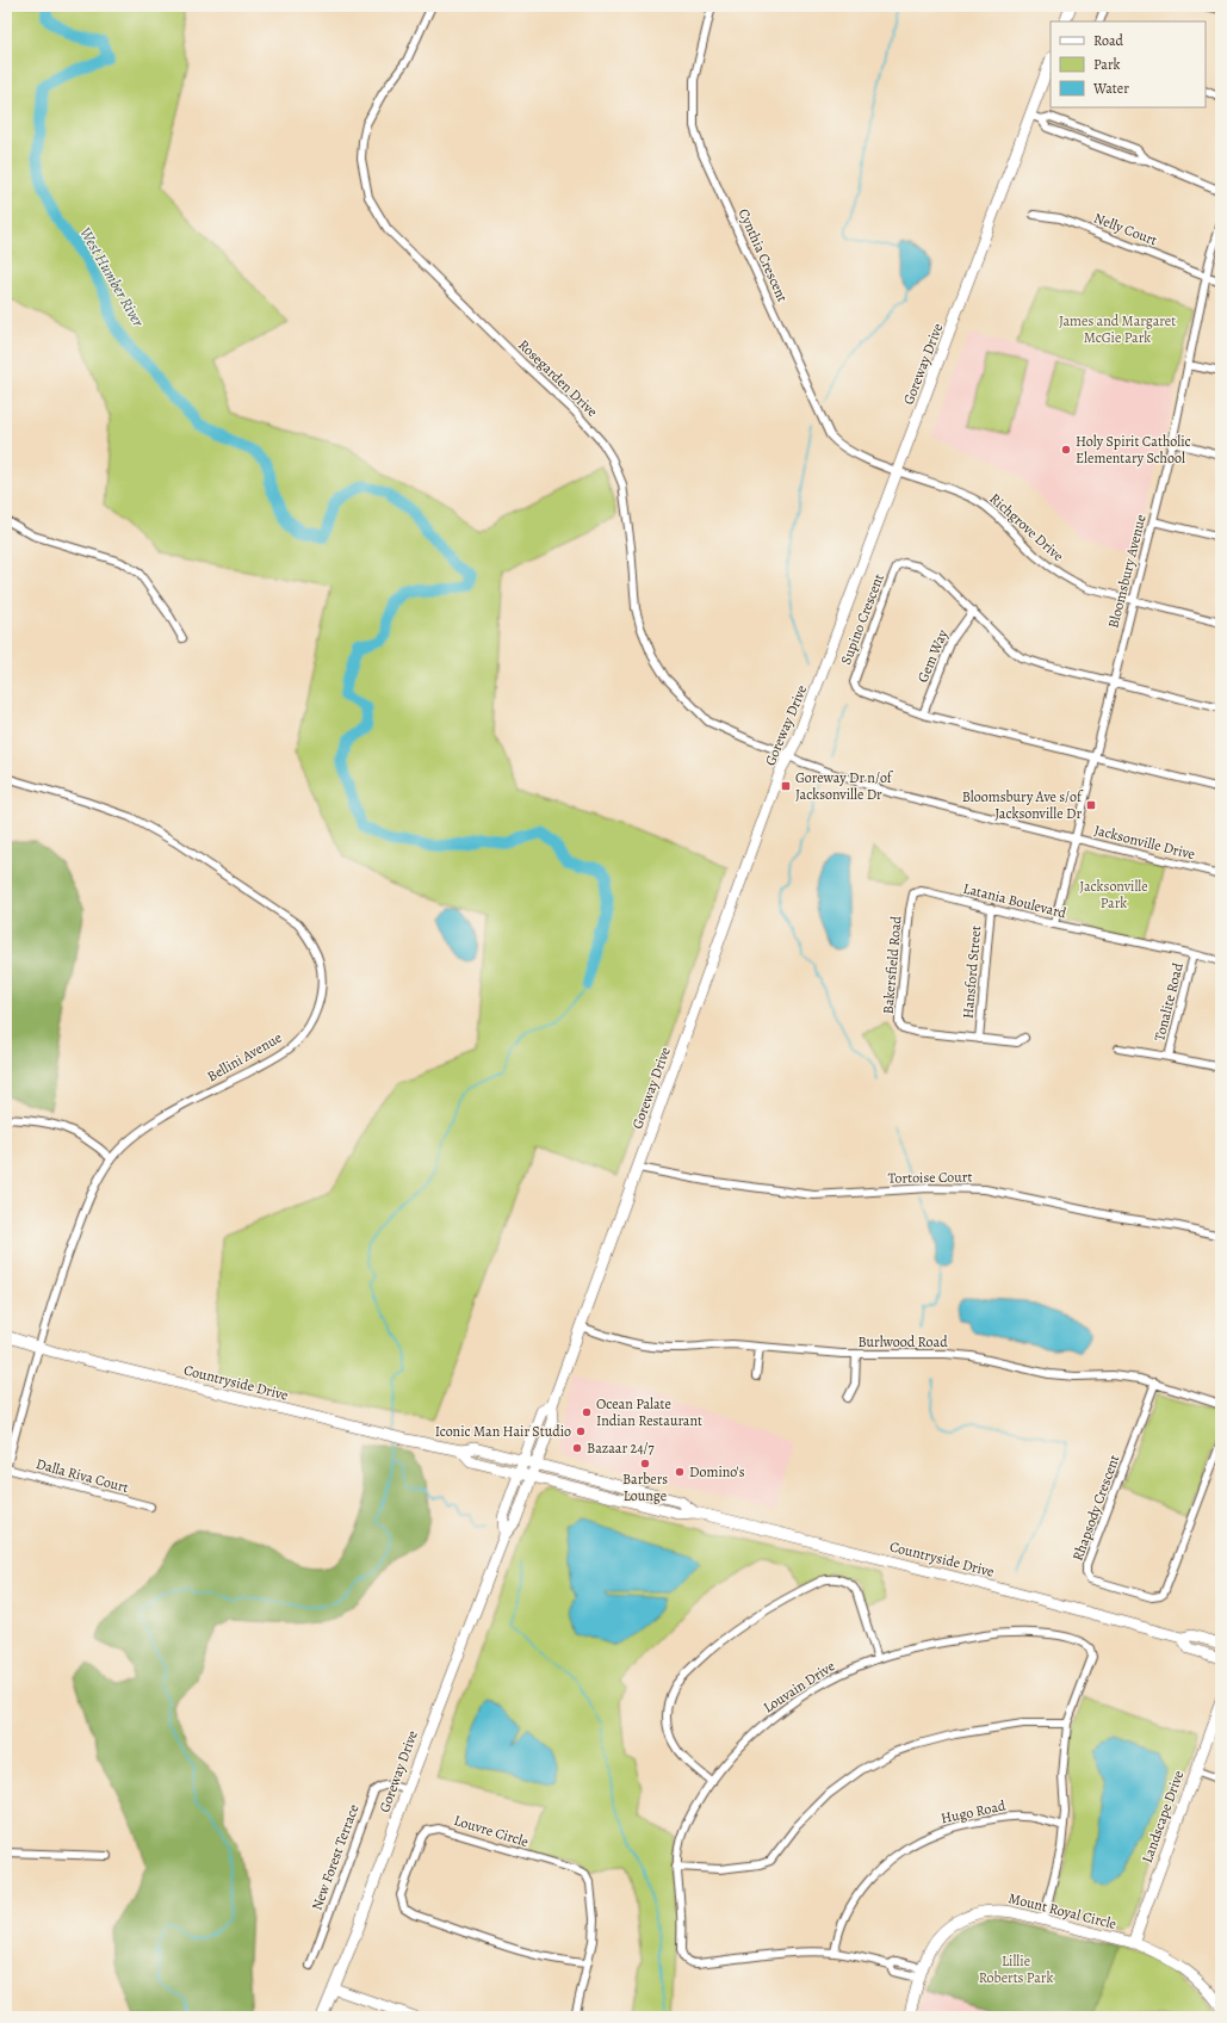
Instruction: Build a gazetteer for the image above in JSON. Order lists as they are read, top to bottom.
{
  "streets": {
    "street": [
      "Nelly Court",
      "Cynthia Crescent",
      "Goreway Drive",
      "Rosegarden Drive",
      "Richgrove Drive",
      "Bloomsbury Avenue",
      "Supino Crescent",
      "Gem Way",
      "Jacksonville Drive",
      "Latania Boulevard",
      "Bakersfield Road",
      "Hansford Street",
      "Tonalite Road",
      "Bellini Avenue",
      "Tortoise Court",
      "Burlwood Road",
      "Countryside Drive",
      "Dalla Riva Court",
      "Rhapsody Crescent",
      "Louvain Drive",
      "Hugo Road",
      "Landscape Drive",
      "Louvre Circle",
      "New Forest Terrace",
      "Mount Royal Circle"
    ]
  },
  "crossings": [
    ["Nelly Court", "Bloomsbury Avenue"],
    ["Cynthia Crescent", "Goreway Drive"],
    ["Cynthia Crescent", "Richgrove Drive"],
    ["Goreway Drive", "Rosegarden Drive"],
    ["Goreway Drive", "Richgrove Drive"],
    ["Goreway Drive", "Jacksonville Drive"],
    ["Goreway Drive", "Tortoise Court"],
    ["Goreway Drive", "Burlwood Road"],
    ["Goreway Drive", "Countryside Drive"],
    ["Goreway Drive", "New Forest Terrace"],
    ["Rosegarden Drive", "Jacksonville Drive"],
    ["Richgrove Drive", "Bloomsbury Avenue"],
    ["Bloomsbury Avenue", "Supino Crescent"],
    ["Bloomsbury Avenue", "Jacksonville Drive"],
    ["Bloomsbury Avenue", "Latania Boulevard"],
    ["Supino Crescent", "Gem Way"],
    ["Latania Boulevard", "Bakersfield Road"],
    ["Latania Boulevard", "Hansford Street"],
    ["Latania Boulevard", "Tonalite Road"],
    ["Bakersfield Road", "Hansford Street"],
    ["Bellini Avenue", "Countryside Drive"],
    ["Bellini Avenue", "Dalla Riva Court"],
    ["Burlwood Road", "Rhapsody Crescent"],
    ["Louvain Drive", "Hugo Road"],
    ["Louvain Drive", "Mount Royal Circle"],
    ["Landscape Drive", "Mount Royal Circle"]
  ],
  "water": ["West Humber River"],
  "parks": ["James and Margaret McGie Park", "Jacksonville Park", "Lillie Roberts Park"],
  "places": {
    "other": [
      "Holy Spirit Catholic Elementary School",
      "Ocean Palate Indian Restaurant",
      "Iconic Man Hair Studio",
      "Bazaar 24/7",
      "Barbers Lounge",
      "Domino's"
    ],
    "transit": ["Goreway Dr n/of Jacksonville Dr", "Bloomsbury Ave s/of Jacksonville Dr"]
  },
  "legend": ["Road", "Park", "Water"]
}
